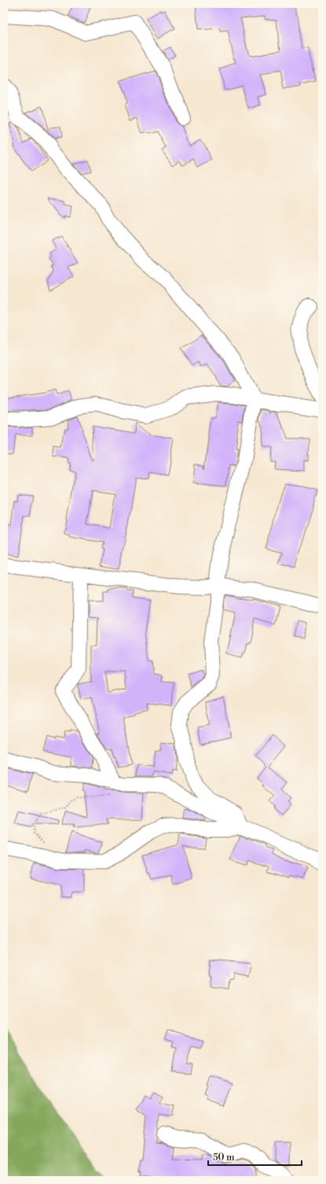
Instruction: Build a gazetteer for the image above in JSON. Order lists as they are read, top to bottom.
{
  "scale_bar": "50 m"
}
